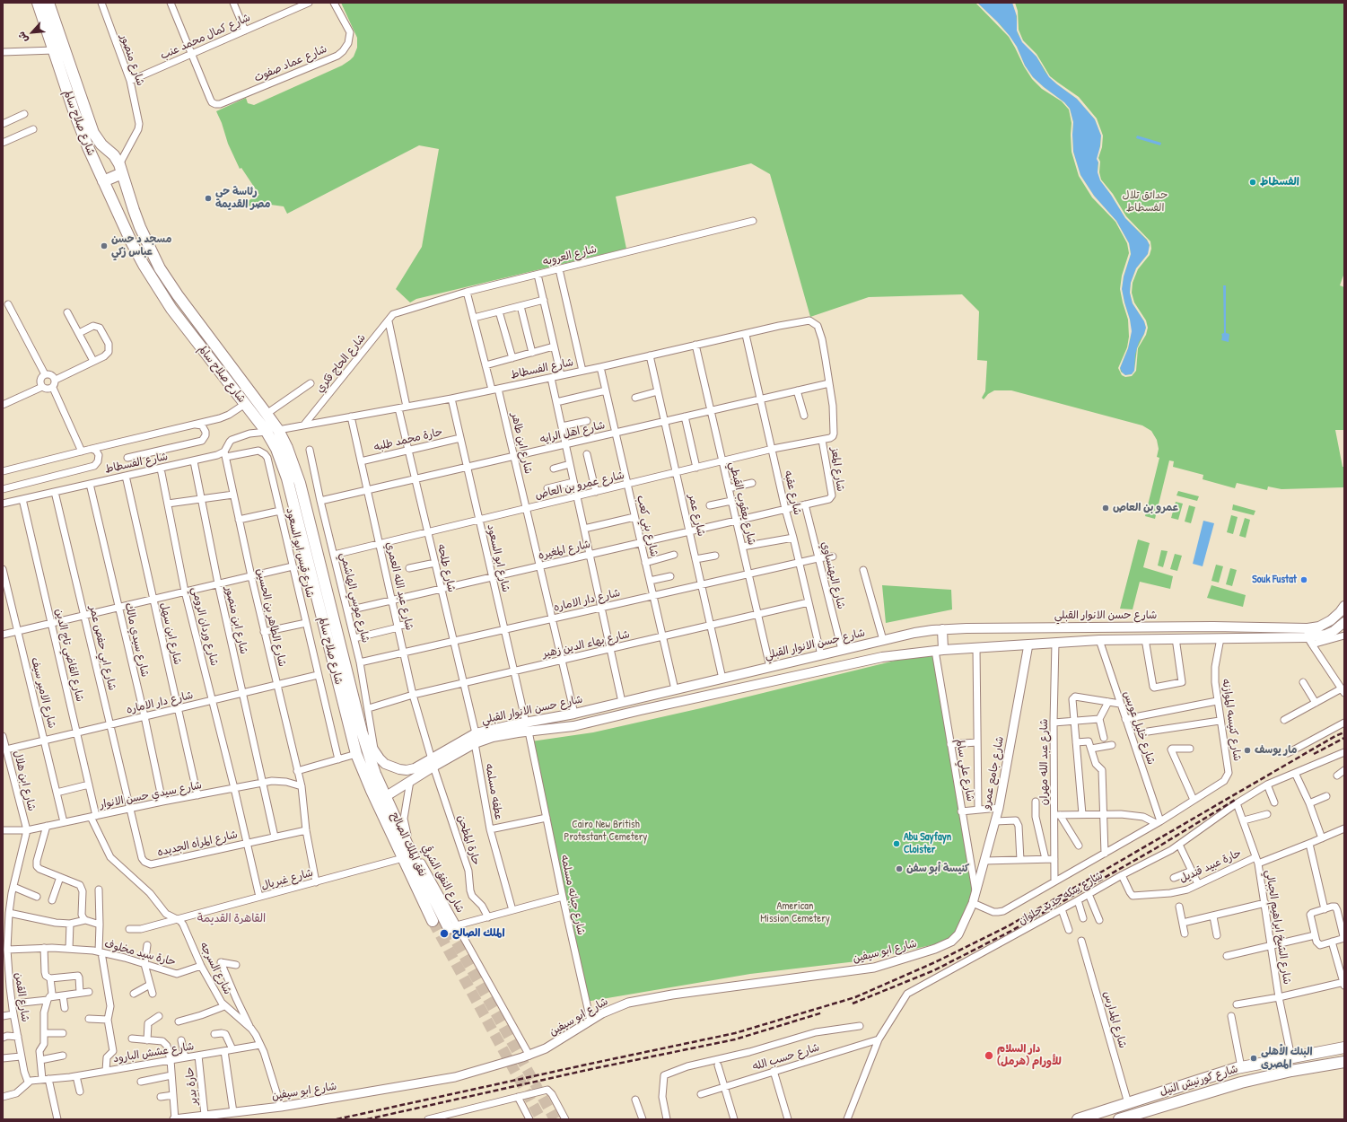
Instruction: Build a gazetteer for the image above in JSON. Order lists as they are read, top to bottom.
{
  "streets": {
    "highway": ["شارع صلاح سالم", "نفق الملك الصالح", "شارع كورنيش النيل"],
    "main road": ["شارع حسن الانوار القبلي"],
    "street": [
      "شارع كمال محمد عنب",
      "شارع منصور",
      "شارع عماد صفوت",
      "شارع العروبه",
      "شارع الحاج فكري",
      "شارع الفسطاط",
      "شارع اهل الرايه",
      "حارة محمد طلبه",
      "شارع ابن طاهر",
      "شارع المعز",
      "شارع عمرو بن العاص",
      "شارع عقبه",
      "شارع يعقوب القبطي",
      "شارع عمر",
      "شارع بني كعب",
      "شارع المغيره",
      "شارع قيس ابو السعود",
      "شارع ابو السعود",
      "شارع طلحه",
      "شارع البهنساوي",
      "شارع عبد الله العمري",
      "شارع موسي الهاشمي",
      "شارع دار الاماره",
      "شارع الطاهر بن الحسين",
      "شارع ابن منصور",
      "شارع وردان الرومي",
      "شارع ابن سهل",
      "شارع سيدي مالك",
      "شارع بهاء الدين زهير",
      "شارع ابي حفص عمر",
      "شارع القاضي تاج الدين",
      "شارع الامير سيف",
      "شارع كنيسه الموازنه",
      "شارع خليل عويس",
      "شارع عبد الله مهران",
      "شارع علي سالم",
      "شارع جامع عمرو",
      "شارع ابن هلال",
      "عطفه مسلمه",
      "شارع سيدي حسن الانوار",
      "حارة المطحن",
      "شارع المرأه الجديده",
      "حارة عبيد قنديل",
      "شارع النفق الشرقي",
      "شارع غبريال",
      "شارع جبانه مسلمه",
      "شارع سكه حديد حلوان",
      "شارع الشيخ ابراهيم الجبالي",
      "شارع ابو سيفين",
      "حارة سيد مخلوف",
      "شارع السرجه",
      "شارع القمن",
      "شارع المدارس",
      "شارع عشش البارود",
      "شارع حسب الله",
      "حارة بدير"
    ]
  },
  "crossings": [
    ["شارع كمال محمد عنب", "شارع منصور"],
    ["شارع كمال محمد عنب", "شارع عماد صفوت"],
    ["شارع منصور", "شارع صلاح سالم"],
    ["شارع صلاح سالم", "شارع الحاج فكري"],
    ["شارع صلاح سالم", "شارع الفسطاط"],
    ["شارع صلاح سالم", "شارع موسي الهاشمي"],
    ["شارع صلاح سالم", "شارع حسن الانوار القبلي"],
    ["شارع صلاح سالم", "نفق الملك الصالح"],
    ["شارع العروبه", "شارع الحاج فكري"],
    ["شارع العروبه", "شارع ابن طاهر"],
    ["شارع الحاج فكري", "شارع الفسطاط"],
    ["شارع الفسطاط", "شارع اهل الرايه"],
    ["شارع الفسطاط", "شارع ابن طاهر"],
    ["شارع الفسطاط", "شارع عمرو بن العاص"],
    ["شارع الفسطاط", "شارع عقبه"],
    ["شارع الفسطاط", "شارع يعقوب القبطي"],
    ["شارع الفسطاط", "شارع عمر"],
    ["شارع الفسطاط", "شارع بني كعب"],
    ["شارع الفسطاط", "شارع قيس ابو السعود"],
    ["شارع الفسطاط", "شارع ابو السعود"],
    ["شارع الفسطاط", "شارع طلحه"],
    ["شارع الفسطاط", "شارع عبد الله العمري"],
    ["شارع الفسطاط", "شارع الطاهر بن الحسين"],
    ["شارع الفسطاط", "شارع ابن منصور"],
    ["شارع الفسطاط", "شارع وردان الرومي"],
    ["شارع الفسطاط", "شارع ابن سهل"],
    ["شارع الفسطاط", "شارع سيدي مالك"],
    ["شارع الفسطاط", "شارع ابي حفص عمر"],
    ["شارع الفسطاط", "شارع القاضي تاج الدين"],
    ["شارع اهل الرايه", "شارع ابن طاهر"],
    ["شارع اهل الرايه", "شارع عمرو بن العاص"],
    ["شارع اهل الرايه", "شارع عقبه"],
    ["شارع اهل الرايه", "شارع يعقوب القبطي"],
    ["شارع اهل الرايه", "شارع عمر"],
    ["شارع اهل الرايه", "شارع بني كعب"],
    ["شارع اهل الرايه", "شارع ابو السعود"],
    ["شارع اهل الرايه", "شارع طلحه"],
    ["شارع اهل الرايه", "شارع عبد الله العمري"],
    ["شارع اهل الرايه", "شارع موسي الهاشمي"],
    ["حارة محمد طلبه", "شارع ابو السعود"],
    ["حارة محمد طلبه", "شارع طلحه"],
    ["حارة محمد طلبه", "شارع عبد الله العمري"],
    ["شارع ابن طاهر", "شارع عمرو بن العاص"],
    ["شارع ابن طاهر", "شارع المغيره"],
    ["شارع ابن طاهر", "شارع دار الاماره"],
    ["شارع ابن طاهر", "شارع حسن الانوار القبلي"],
    ["شارع ابن طاهر", "شارع بهاء الدين زهير"],
    ["شارع المعز", "شارع عمرو بن العاص"],
    ["شارع المعز", "شارع عقبه"],
    ["شارع المعز", "شارع المغيره"],
    ["شارع المعز", "شارع البهنساوي"],
    ["شارع عمرو بن العاص", "شارع عقبه"],
    ["شارع عمرو بن العاص", "شارع يعقوب القبطي"],
    ["شارع عمرو بن العاص", "شارع عمر"],
    ["شارع عمرو بن العاص", "شارع بني كعب"],
    ["شارع عمرو بن العاص", "شارع ابو السعود"],
    ["شارع عمرو بن العاص", "شارع طلحه"],
    ["شارع عمرو بن العاص", "شارع عبد الله العمري"],
    ["شارع عمرو بن العاص", "شارع موسي الهاشمي"],
    ["شارع عقبه", "شارع المغيره"],
    ["شارع عقبه", "شارع دار الاماره"],
    ["شارع عقبه", "شارع حسن الانوار القبلي"],
    ["شارع عقبه", "شارع بهاء الدين زهير"],
    ["شارع يعقوب القبطي", "شارع المغيره"],
    ["شارع يعقوب القبطي", "شارع دار الاماره"],
    ["شارع يعقوب القبطي", "شارع حسن الانوار القبلي"],
    ["شارع يعقوب القبطي", "شارع بهاء الدين زهير"],
    ["شارع عمر", "شارع المغيره"],
    ["شارع عمر", "شارع دار الاماره"],
    ["شارع عمر", "شارع حسن الانوار القبلي"],
    ["شارع عمر", "شارع بهاء الدين زهير"],
    ["شارع بني كعب", "شارع المغيره"],
    ["شارع بني كعب", "شارع دار الاماره"],
    ["شارع بني كعب", "شارع حسن الانوار القبلي"],
    ["شارع بني كعب", "شارع بهاء الدين زهير"],
    ["شارع المغيره", "شارع ابو السعود"],
    ["شارع المغيره", "شارع طلحه"],
    ["شارع المغيره", "شارع عبد الله العمري"],
    ["شارع المغيره", "شارع موسي الهاشمي"],
    ["شارع قيس ابو السعود", "شارع دار الاماره"],
    ["شارع قيس ابو السعود", "شارع الطاهر بن الحسين"],
    ["شارع ابو السعود", "شارع دار الاماره"],
    ["شارع ابو السعود", "شارع حسن الانوار القبلي"],
    ["شارع ابو السعود", "شارع بهاء الدين زهير"],
    ["شارع ابو السعود", "شارع جبانه مسلمه"],
    ["شارع طلحه", "شارع دار الاماره"],
    ["شارع طلحه", "شارع حسن الانوار القبلي"],
    ["شارع طلحه", "شارع بهاء الدين زهير"],
    ["شارع البهنساوي", "شارع دار الاماره"],
    ["شارع البهنساوي", "شارع حسن الانوار القبلي"],
    ["شارع عبد الله العمري", "شارع دار الاماره"],
    ["شارع عبد الله العمري", "شارع حسن الانوار القبلي"],
    ["شارع عبد الله العمري", "شارع بهاء الدين زهير"],
    ["شارع عبد الله العمري", "حارة المطحن"],
    ["شارع موسي الهاشمي", "شارع دار الاماره"],
    ["شارع موسي الهاشمي", "شارع حسن الانوار القبلي"],
    ["شارع موسي الهاشمي", "شارع بهاء الدين زهير"],
    ["شارع موسي الهاشمي", "نفق الملك الصالح"],
    ["شارع دار الاماره", "شارع الطاهر بن الحسين"],
    ["شارع دار الاماره", "شارع ابن منصور"],
    ["شارع دار الاماره", "شارع وردان الرومي"],
    ["شارع دار الاماره", "شارع ابن سهل"],
    ["شارع دار الاماره", "شارع سيدي مالك"],
    ["شارع دار الاماره", "شارع ابي حفص عمر"],
    ["شارع دار الاماره", "شارع القاضي تاج الدين"],
    ["شارع دار الاماره", "شارع الامير سيف"],
    ["شارع دار الاماره", "شارع ابن هلال"],
    ["شارع حسن الانوار القبلي", "شارع كنيسه الموازنه"],
    ["شارع حسن الانوار القبلي", "شارع خليل عويس"],
    ["شارع حسن الانوار القبلي", "شارع عبد الله مهران"],
    ["شارع حسن الانوار القبلي", "شارع علي سالم"],
    ["شارع حسن الانوار القبلي", "شارع جامع عمرو"],
    ["شارع حسن الانوار القبلي", "عطفه مسلمه"],
    ["شارع حسن الانوار القبلي", "حارة المطحن"],
    ["شارع حسن الانوار القبلي", "نفق الملك الصالح"],
    ["شارع حسن الانوار القبلي", "شارع النفق الشرقي"],
    ["شارع حسن الانوار القبلي", "شارع جبانه مسلمه"],
    ["شارع الطاهر بن الحسين", "شارع سيدي حسن الانوار"],
    ["شارع الطاهر بن الحسين", "شارع غبريال"],
    ["شارع ابن منصور", "شارع سيدي حسن الانوار"],
    ["شارع وردان الرومي", "شارع سيدي حسن الانوار"],
    ["شارع وردان الرومي", "شارع المرأه الجديده"],
    ["شارع ابن سهل", "شارع سيدي حسن الانوار"],
    ["شارع سيدي مالك", "شارع سيدي حسن الانوار"],
    ["شارع ابي حفص عمر", "شارع سيدي حسن الانوار"],
    ["شارع ابي حفص عمر", "شارع المرأه الجديده"],
    ["شارع القاضي تاج الدين", "شارع سيدي حسن الانوار"],
    ["شارع القاضي تاج الدين", "شارع السرجه"],
    ["شارع الامير سيف", "شارع سيدي حسن الانوار"],
    ["شارع كنيسه الموازنه", "شارع سكه حديد حلوان"],
    ["شارع خليل عويس", "شارع سكه حديد حلوان"],
    ["شارع عبد الله مهران", "شارع سكه حديد حلوان"],
    ["شارع علي سالم", "شارع جامع عمرو"],
    ["شارع جامع عمرو", "شارع سكه حديد حلوان"],
    ["شارع جامع عمرو", "شارع ابو سيفين"],
    ["شارع ابن هلال", "شارع سيدي حسن الانوار"],
    ["شارع ابن هلال", "شارع القمن"],
    ["عطفه مسلمه", "شارع جبانه مسلمه"],
    ["شارع سيدي حسن الانوار", "شارع المرأه الجديده"],
    ["شارع سيدي حسن الانوار", "شارع السرجه"],
    ["شارع سيدي حسن الانوار", "شارع القمن"],
    ["شارع المرأه الجديده", "شارع غبريال"],
    ["نفق الملك الصالح", "شارع النفق الشرقي"],
    ["نفق الملك الصالح", "شارع غبريال"],
    ["حارة عبيد قنديل", "شارع سكه حديد حلوان"],
    ["حارة عبيد قنديل", "شارع الشيخ ابراهيم الجبالي"],
    ["شارع النفق الشرقي", "شارع غبريال"],
    ["شارع النفق الشرقي", "شارع ابو سيفين"],
    ["شارع غبريال", "شارع السرجه"],
    ["شارع جبانه مسلمه", "شارع ابو سيفين"],
    ["شارع سكه حديد حلوان", "شارع الشيخ ابراهيم الجبالي"],
    ["شارع سكه حديد حلوان", "شارع ابو سيفين"],
    ["شارع سكه حديد حلوان", "شارع حسب الله"],
    ["شارع الشيخ ابراهيم الجبالي", "شارع كورنيش النيل"],
    ["شارع ابو سيفين", "شارع السرجه"],
    ["شارع ابو سيفين", "حارة بدير"],
    ["حارة سيد مخلوف", "شارع السرجه"],
    ["حارة سيد مخلوف", "شارع القمن"],
    ["شارع السرجه", "شارع عشش البارود"],
    ["شارع القمن", "شارع عشش البارود"],
    ["شارع المدارس", "شارع كورنيش النيل"],
    ["شارع عشش البارود", "حارة بدير"]
  ],
  "districts": ["القاهرة القديمة"],
  "parks": ["حدائق تلال الفسطاط", "Cairo New British Protestant Cemetery", "American Mission Cemetery"],
  "places": [
    "الفسطاط",
    "رئاسة حى مصر القديمة",
    "مسجد د حسن عباس زكي",
    "عمرو بن العاص",
    "Souk Fustat",
    "مار يوسف",
    "Abu Sayfayn Cloister",
    "كنيسة أبو سفن",
    "الملك الصالح",
    "دار السلام للأورام (هرمل)",
    "البنك الأهلى المصرى"
  ],
  "north": "bottom left"
}
